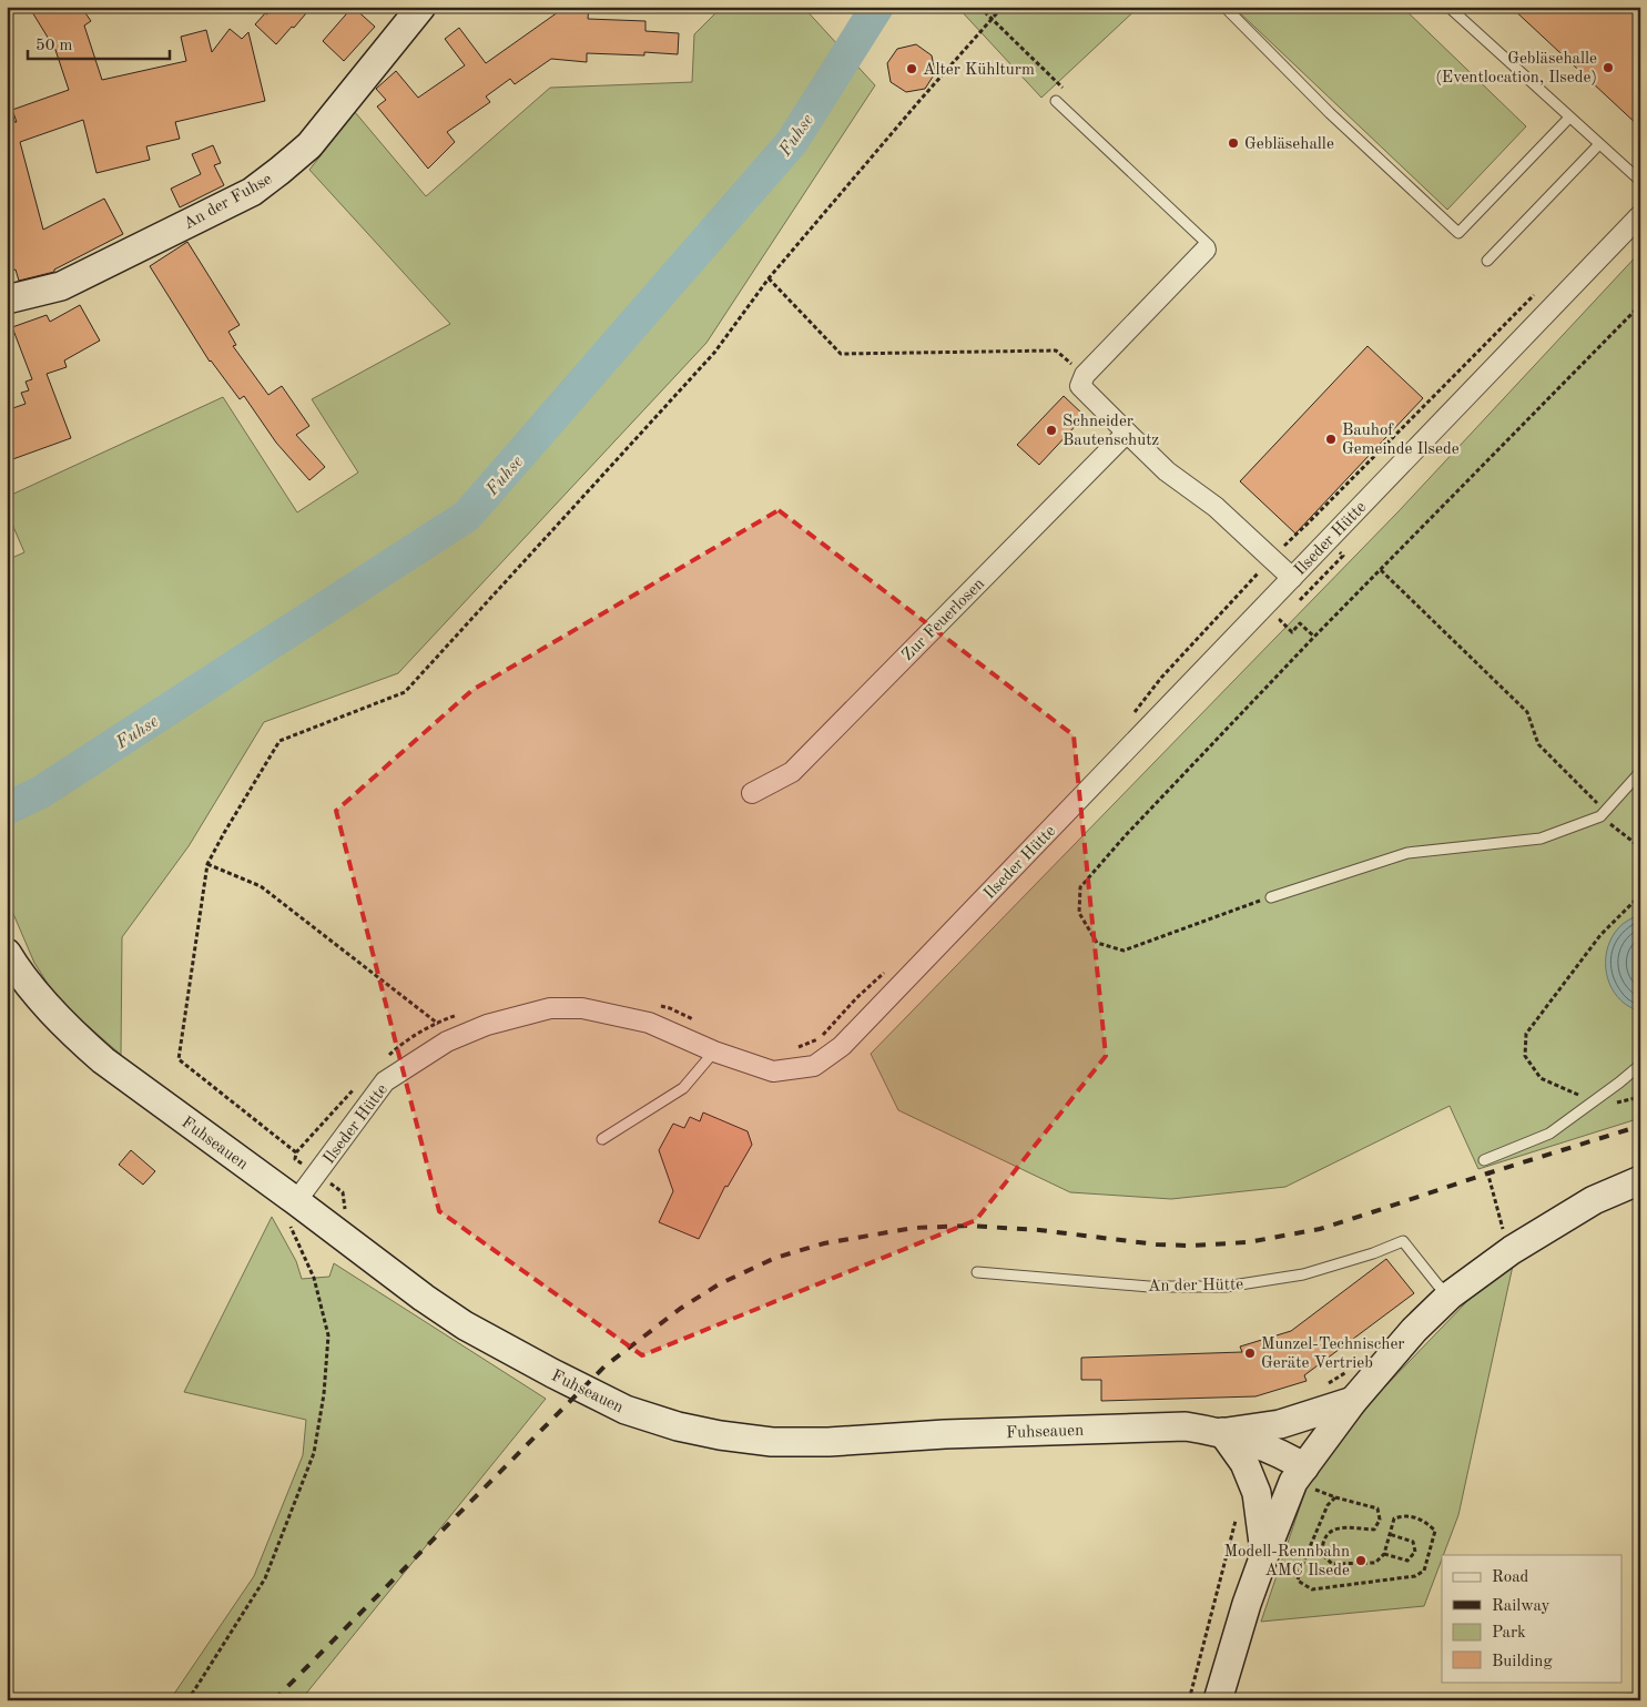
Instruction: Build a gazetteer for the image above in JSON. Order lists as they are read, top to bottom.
{
  "streets": {
    "street": [
      "An der Fuhse",
      "Ilseder Hütte",
      "Zur Feuerlosen",
      "Fuhseauen"
    ],
    "lane": ["An der Hütte"]
  },
  "crossings": [
    ["Ilseder Hütte", "Fuhseauen"]
  ],
  "water": ["Fuhse"],
  "places": [
    "Gebläsehalle (Eventlocation, Ilsede)",
    "Alter Kühlturm",
    "Gebläsehalle",
    "Schneider Bautenschutz",
    "Bauhof Gemeinde Ilsede",
    "Munzel-Technischer Geräte Vertrieb",
    "Modell-Rennbahn AMC Ilsede"
  ],
  "legend": [
    "Road",
    "Railway",
    "Park",
    "Building"
  ],
  "scale_bar": "50 m"
}
